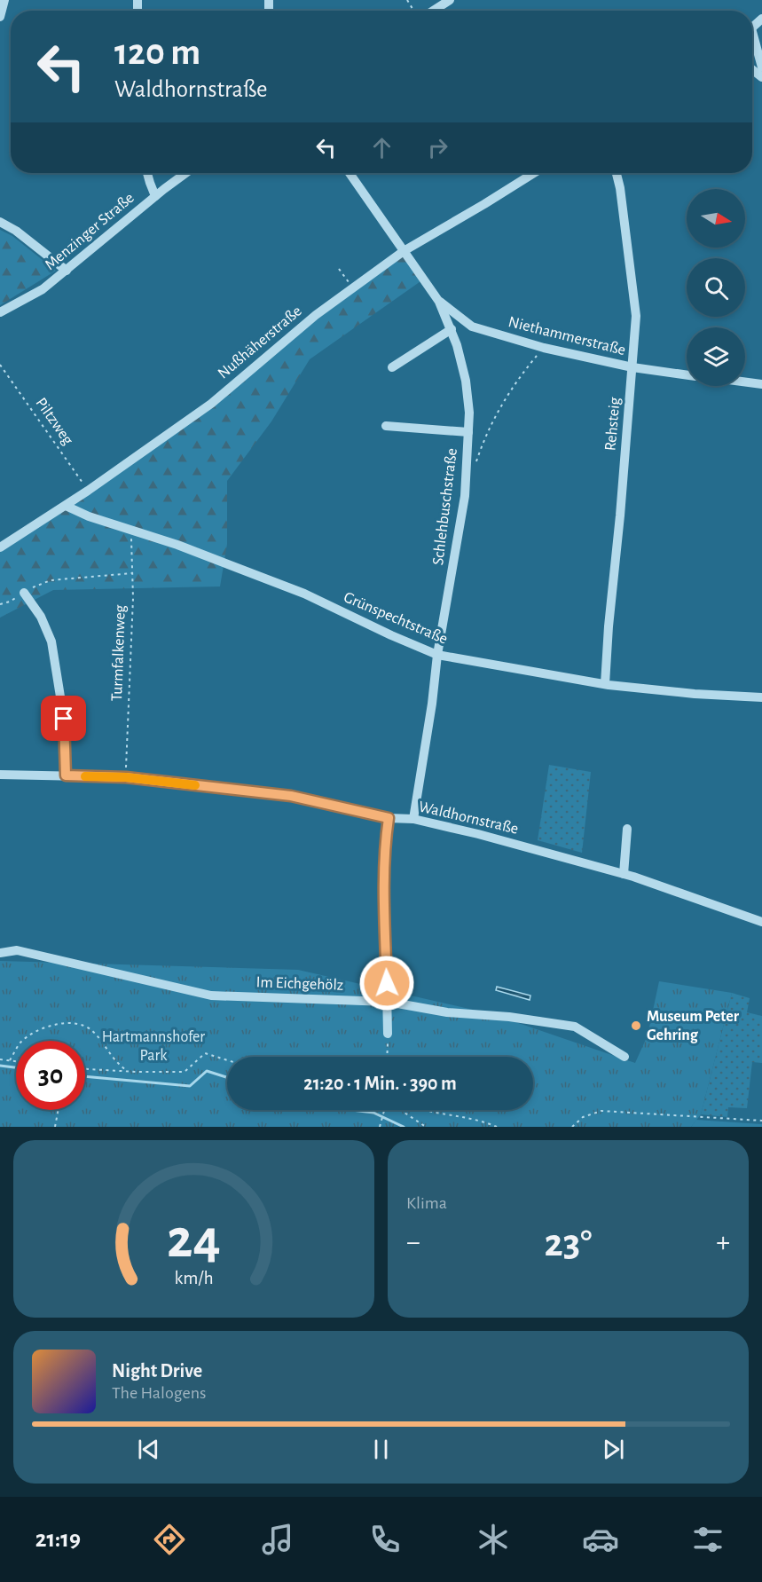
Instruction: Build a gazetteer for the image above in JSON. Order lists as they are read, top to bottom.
{
  "streets": {
    "street": [
      "Menzinger Straße",
      "Niethammerstraße",
      "Nußhäherstraße",
      "Rehsteig",
      "Schlehbuschstraße",
      "Grünspechtstraße",
      "Waldhornstraße",
      "Im Eichgehölz"
    ],
    "path": ["Piltzweg", "Turmfalkenweg"]
  },
  "crossings": [
    ["Niethammerstraße", "Rehsteig"],
    ["Niethammerstraße", "Schlehbuschstraße"],
    ["Nußhäherstraße", "Piltzweg"],
    ["Nußhäherstraße", "Schlehbuschstraße"],
    ["Nußhäherstraße", "Grünspechtstraße"],
    ["Rehsteig", "Grünspechtstraße"],
    ["Schlehbuschstraße", "Grünspechtstraße"],
    ["Schlehbuschstraße", "Waldhornstraße"],
    ["Grünspechtstraße", "Turmfalkenweg"],
    ["Turmfalkenweg", "Waldhornstraße"]
  ],
  "parks": ["Hartmannshofer Park"],
  "places": ["Museum Peter Gehring"],
  "north": "right",
  "page": {
    "turn": ["120 m", "Waldhornstraße"],
    "limit": "30",
    "trip": "21:20 · 1 Min. · 390 m",
    "tile": "Klima",
    "heat": ["−", "23°", "+"],
    "song": ["Night Drive", "The Halogens"],
    "tabs": "21:19",
    "gauge": ["24", "km/h"]
  }
}
